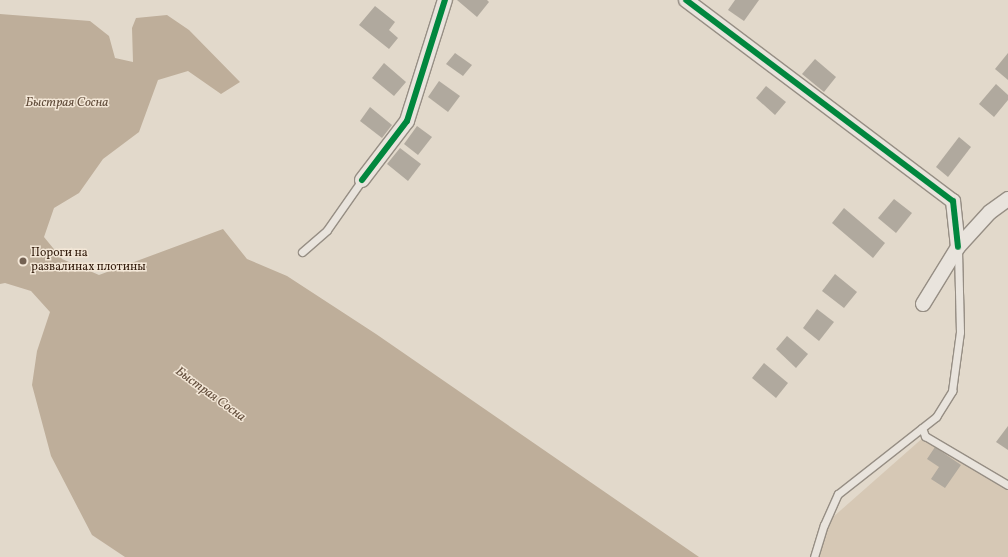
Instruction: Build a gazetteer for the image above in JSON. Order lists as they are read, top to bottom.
{
  "water": ["Быстрая Сосна"],
  "places": ["Пороги на развалинах плотины"]
}
